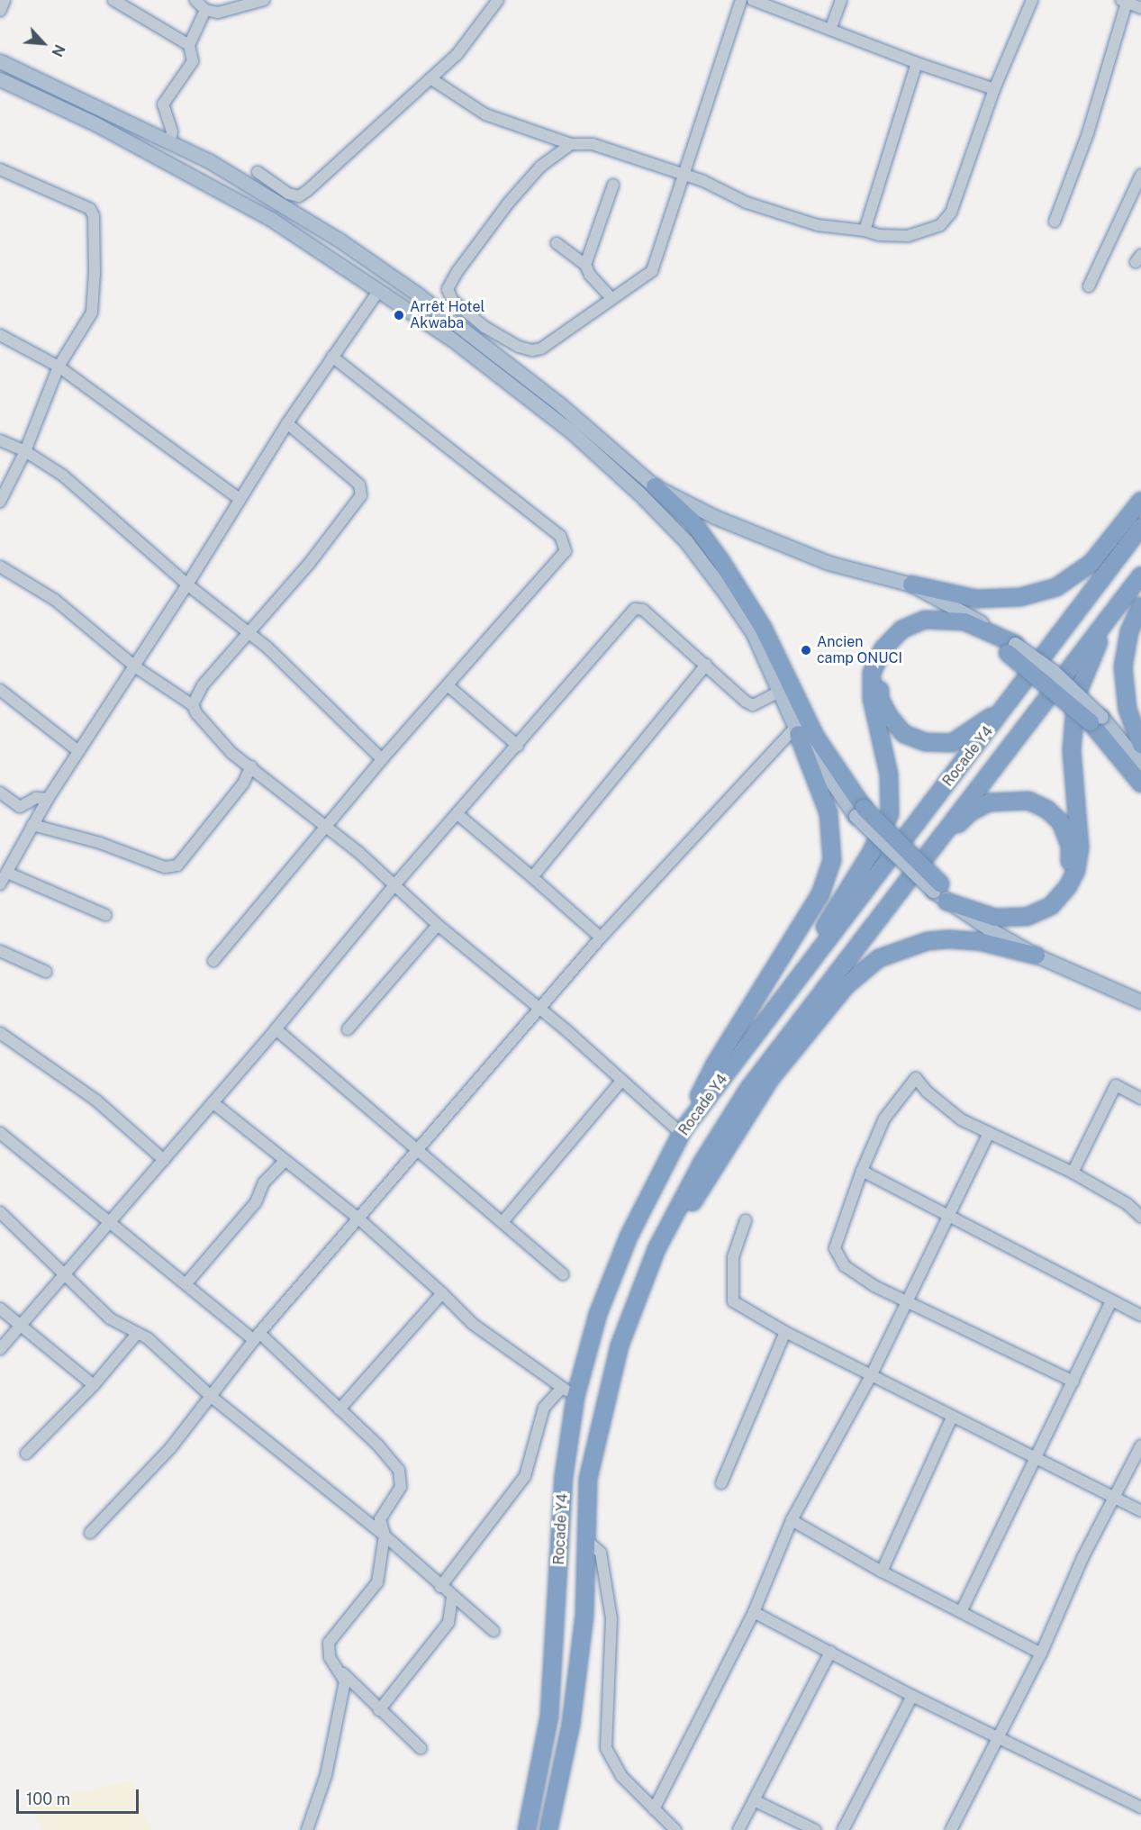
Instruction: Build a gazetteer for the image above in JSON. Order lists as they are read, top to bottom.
{
  "streets": {
    "highway": ["Rocade Y4"]
  },
  "places": ["Arrêt Hotel Akwaba", "Ancien camp ONUCI"],
  "scale_bar": "100 m",
  "north": "bottom right"
}
